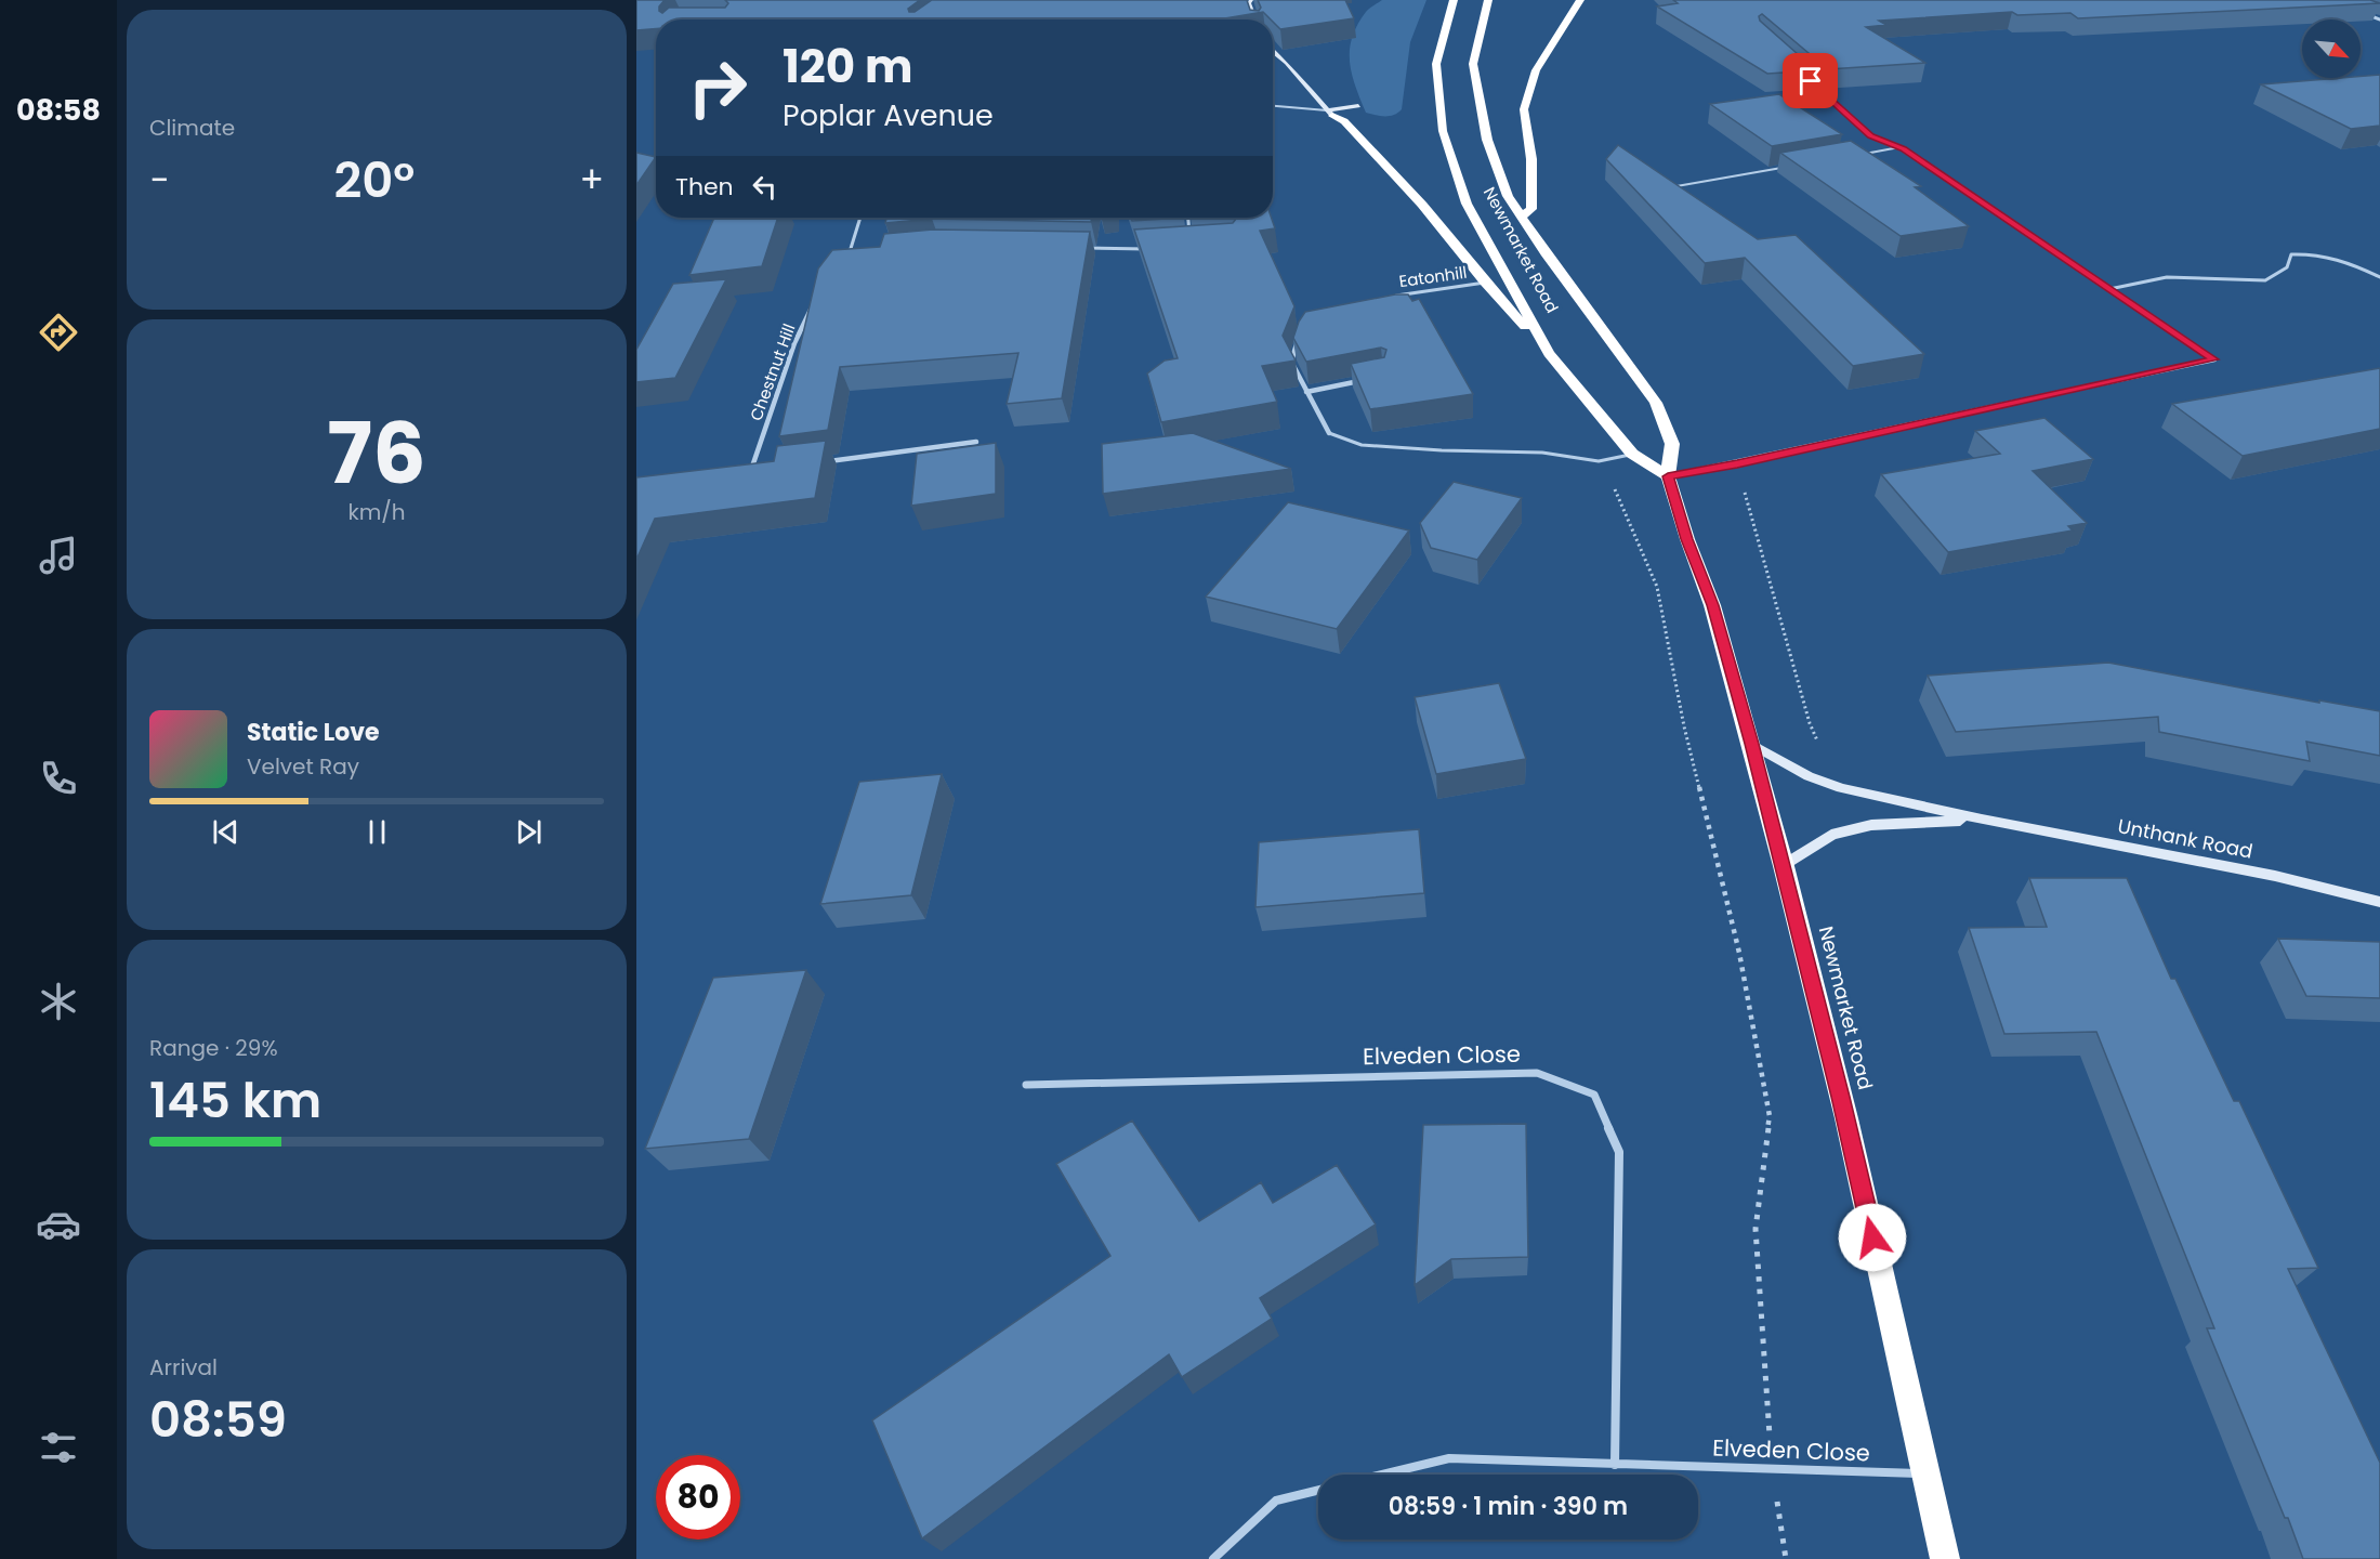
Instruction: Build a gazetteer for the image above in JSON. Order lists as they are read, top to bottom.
{
  "streets": {
    "highway": ["Newmarket Road"],
    "street": [
      "Eatonhill",
      "Chestnut Hill",
      "Unthank Road",
      "Elveden Close"
    ]
  },
  "crossings": [
    ["Newmarket Road", "Unthank Road"],
    ["Newmarket Road", "Elveden Close"]
  ],
  "north": "bottom right",
  "page": {
    "tabs": "08:58",
    "tile": [
      "Climate",
      ["76", "km/h"],
      ["Range · 29%", "145 km"],
      ["Arrival", "08:59"]
    ],
    "turn": ["120 m", "Poplar Avenue"],
    "heat": ["−", "20°", "+"],
    "then": "Then",
    "song": ["Static Love", "Velvet Ray"],
    "limit": "80",
    "trip": "08:59 · 1 min · 390 m"
  }
}
